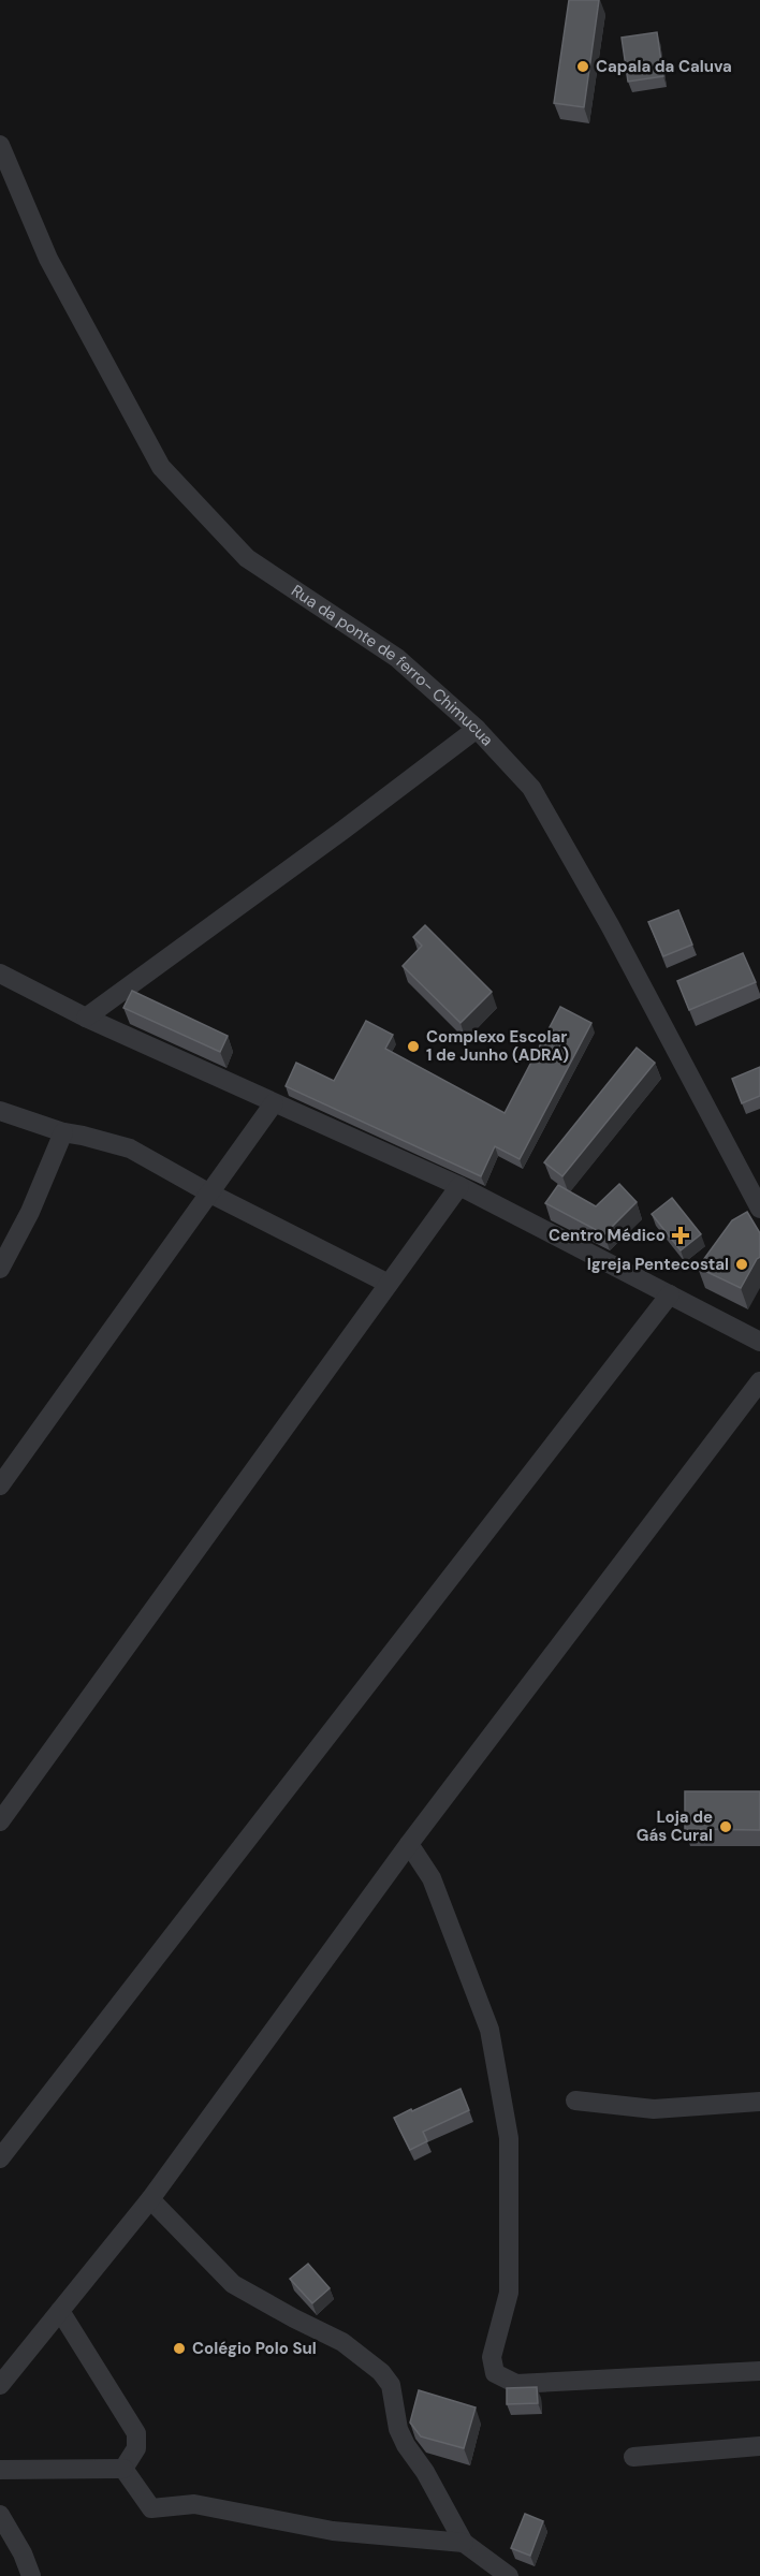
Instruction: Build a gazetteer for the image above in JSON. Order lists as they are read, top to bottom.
{
  "streets": {
    "street": ["Rua da ponte de ferro- Chimucua"]
  },
  "places": {
    "other": [
      "Capala da Caluva",
      "Complexo Escolar 1 de Junho (ADRA)",
      "Igreja Pentecostal",
      "Loja de Gás Cural",
      "Colégio Polo Sul"
    ],
    "health": ["Centro Médico"]
  }
}
